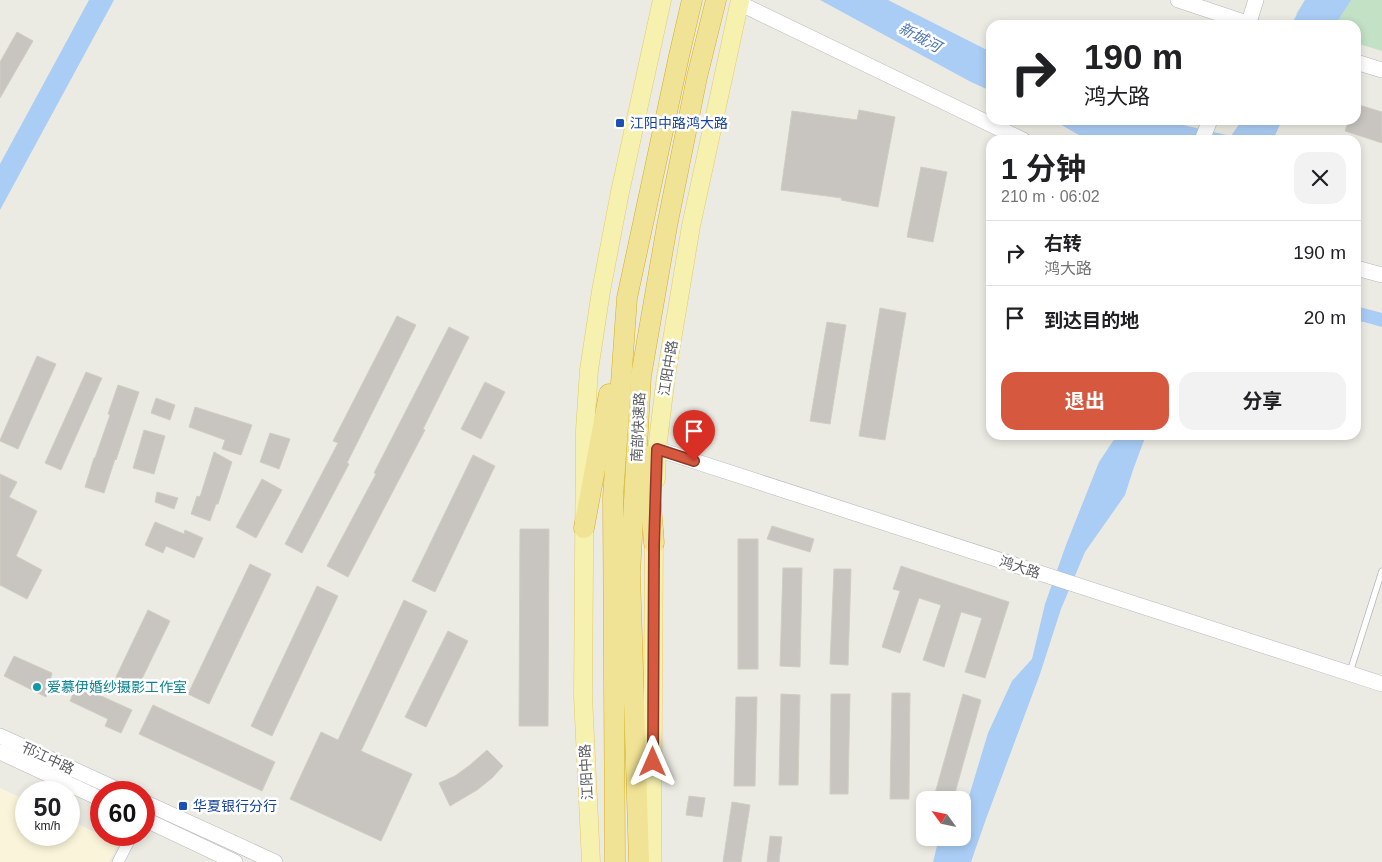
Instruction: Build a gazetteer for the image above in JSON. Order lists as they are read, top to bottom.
{
  "streets": {
    "highway": ["南部快速路"],
    "main road": ["江阳中路"],
    "street": ["鸿大路", "邗江中路"]
  },
  "crossings": [
    ["江阳中路", "鸿大路"]
  ],
  "water": ["新城河"],
  "places": {
    "transit": ["江阳中路鸿大路", "华夏银行分行"],
    "other": ["爱慕伊婚纱摄影工作室"]
  },
  "north": "top left",
  "page": {
    "turn": ["190 m", "鸿大路"],
    "heading": ["1 分钟", "210 m · 06:02"],
    "list": [
      {
        "name": "右转",
        "note": "鸿大路",
        "value": "190 m"
      },
      {
        "name": "到达目的地",
        "value": "20 m"
      }
    ],
    "buttons": ["退出", "分享"],
    "speed": "50 km/h",
    "limit": "60"
  }
}
